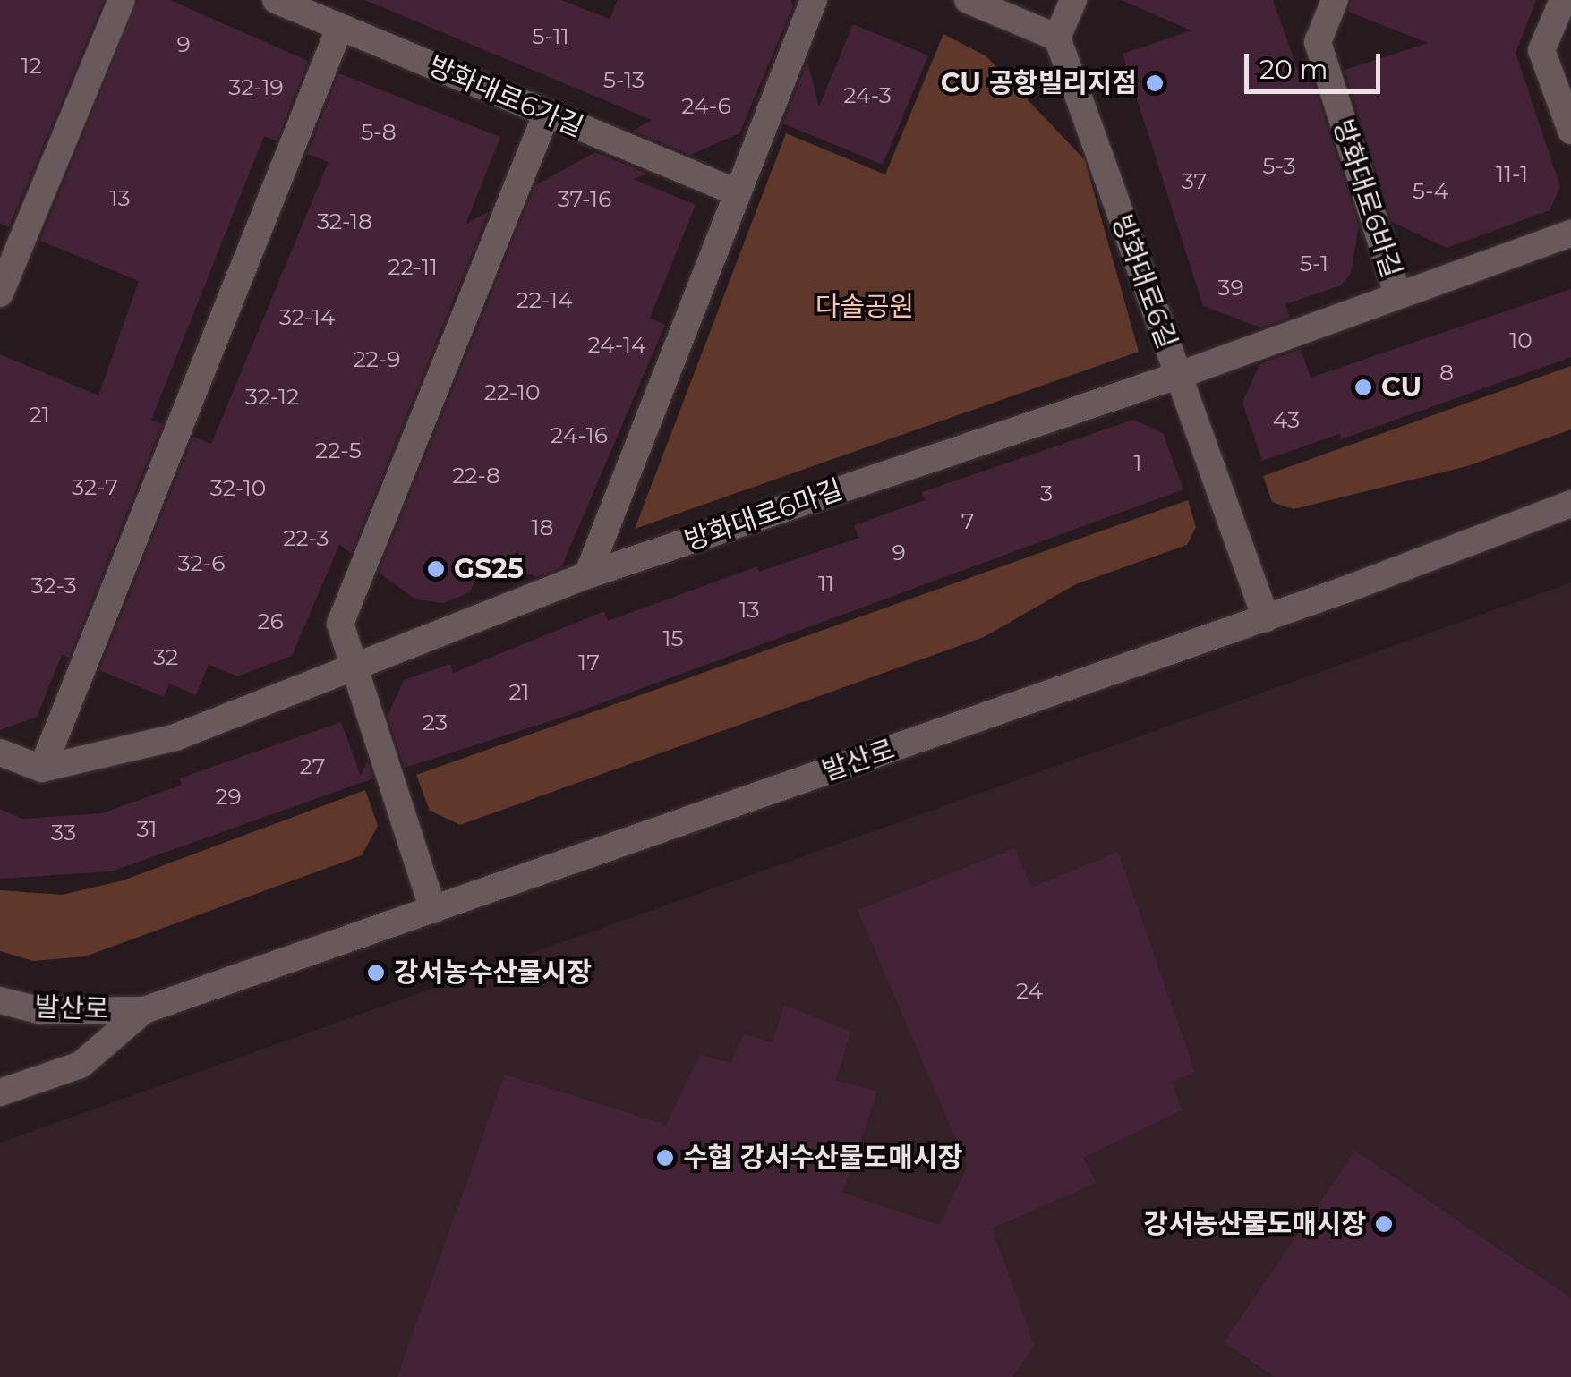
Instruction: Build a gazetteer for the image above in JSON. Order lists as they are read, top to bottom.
{
  "streets": {
    "street": [
      "방화대로6가길",
      "방화대로6바길",
      "방화대로6길",
      "방화대로6마길",
      "발산로"
    ]
  },
  "crossings": [
    ["방화대로6바길", "방화대로6길"],
    ["방화대로6바길", "방화대로6마길"],
    ["방화대로6길", "방화대로6마길"],
    ["방화대로6길", "발산로"]
  ],
  "parks": ["다솔공원"],
  "places": [
    "CU 공항빌리지점",
    "CU",
    "GS25",
    "강서농수산물시장",
    "수협 강서수산물도매시장",
    "강서농산물도매시장"
  ],
  "house_numbers": [
    "5-11",
    "9",
    "12",
    "5-13",
    "32-19",
    "24-3",
    "24-6",
    "5-8",
    "5-3",
    "11-1",
    "37",
    "5-4",
    "13",
    "37-16",
    "32-18",
    "5-1",
    "22-11",
    "39",
    "22-14",
    "32-14",
    "10",
    "24-14",
    "22-9",
    "8",
    "22-10",
    "32-12",
    "21",
    "43",
    "24-16",
    "22-5",
    "1",
    "22-8",
    "32-7",
    "32-10",
    "3",
    "7",
    "18",
    "22-3",
    "9",
    "32-6",
    "11",
    "32-3",
    "13",
    "26",
    "15",
    "32",
    "17",
    "21",
    "23",
    "27",
    "29",
    "31",
    "33",
    "24"
  ],
  "scale_bar": "20 m"
}
